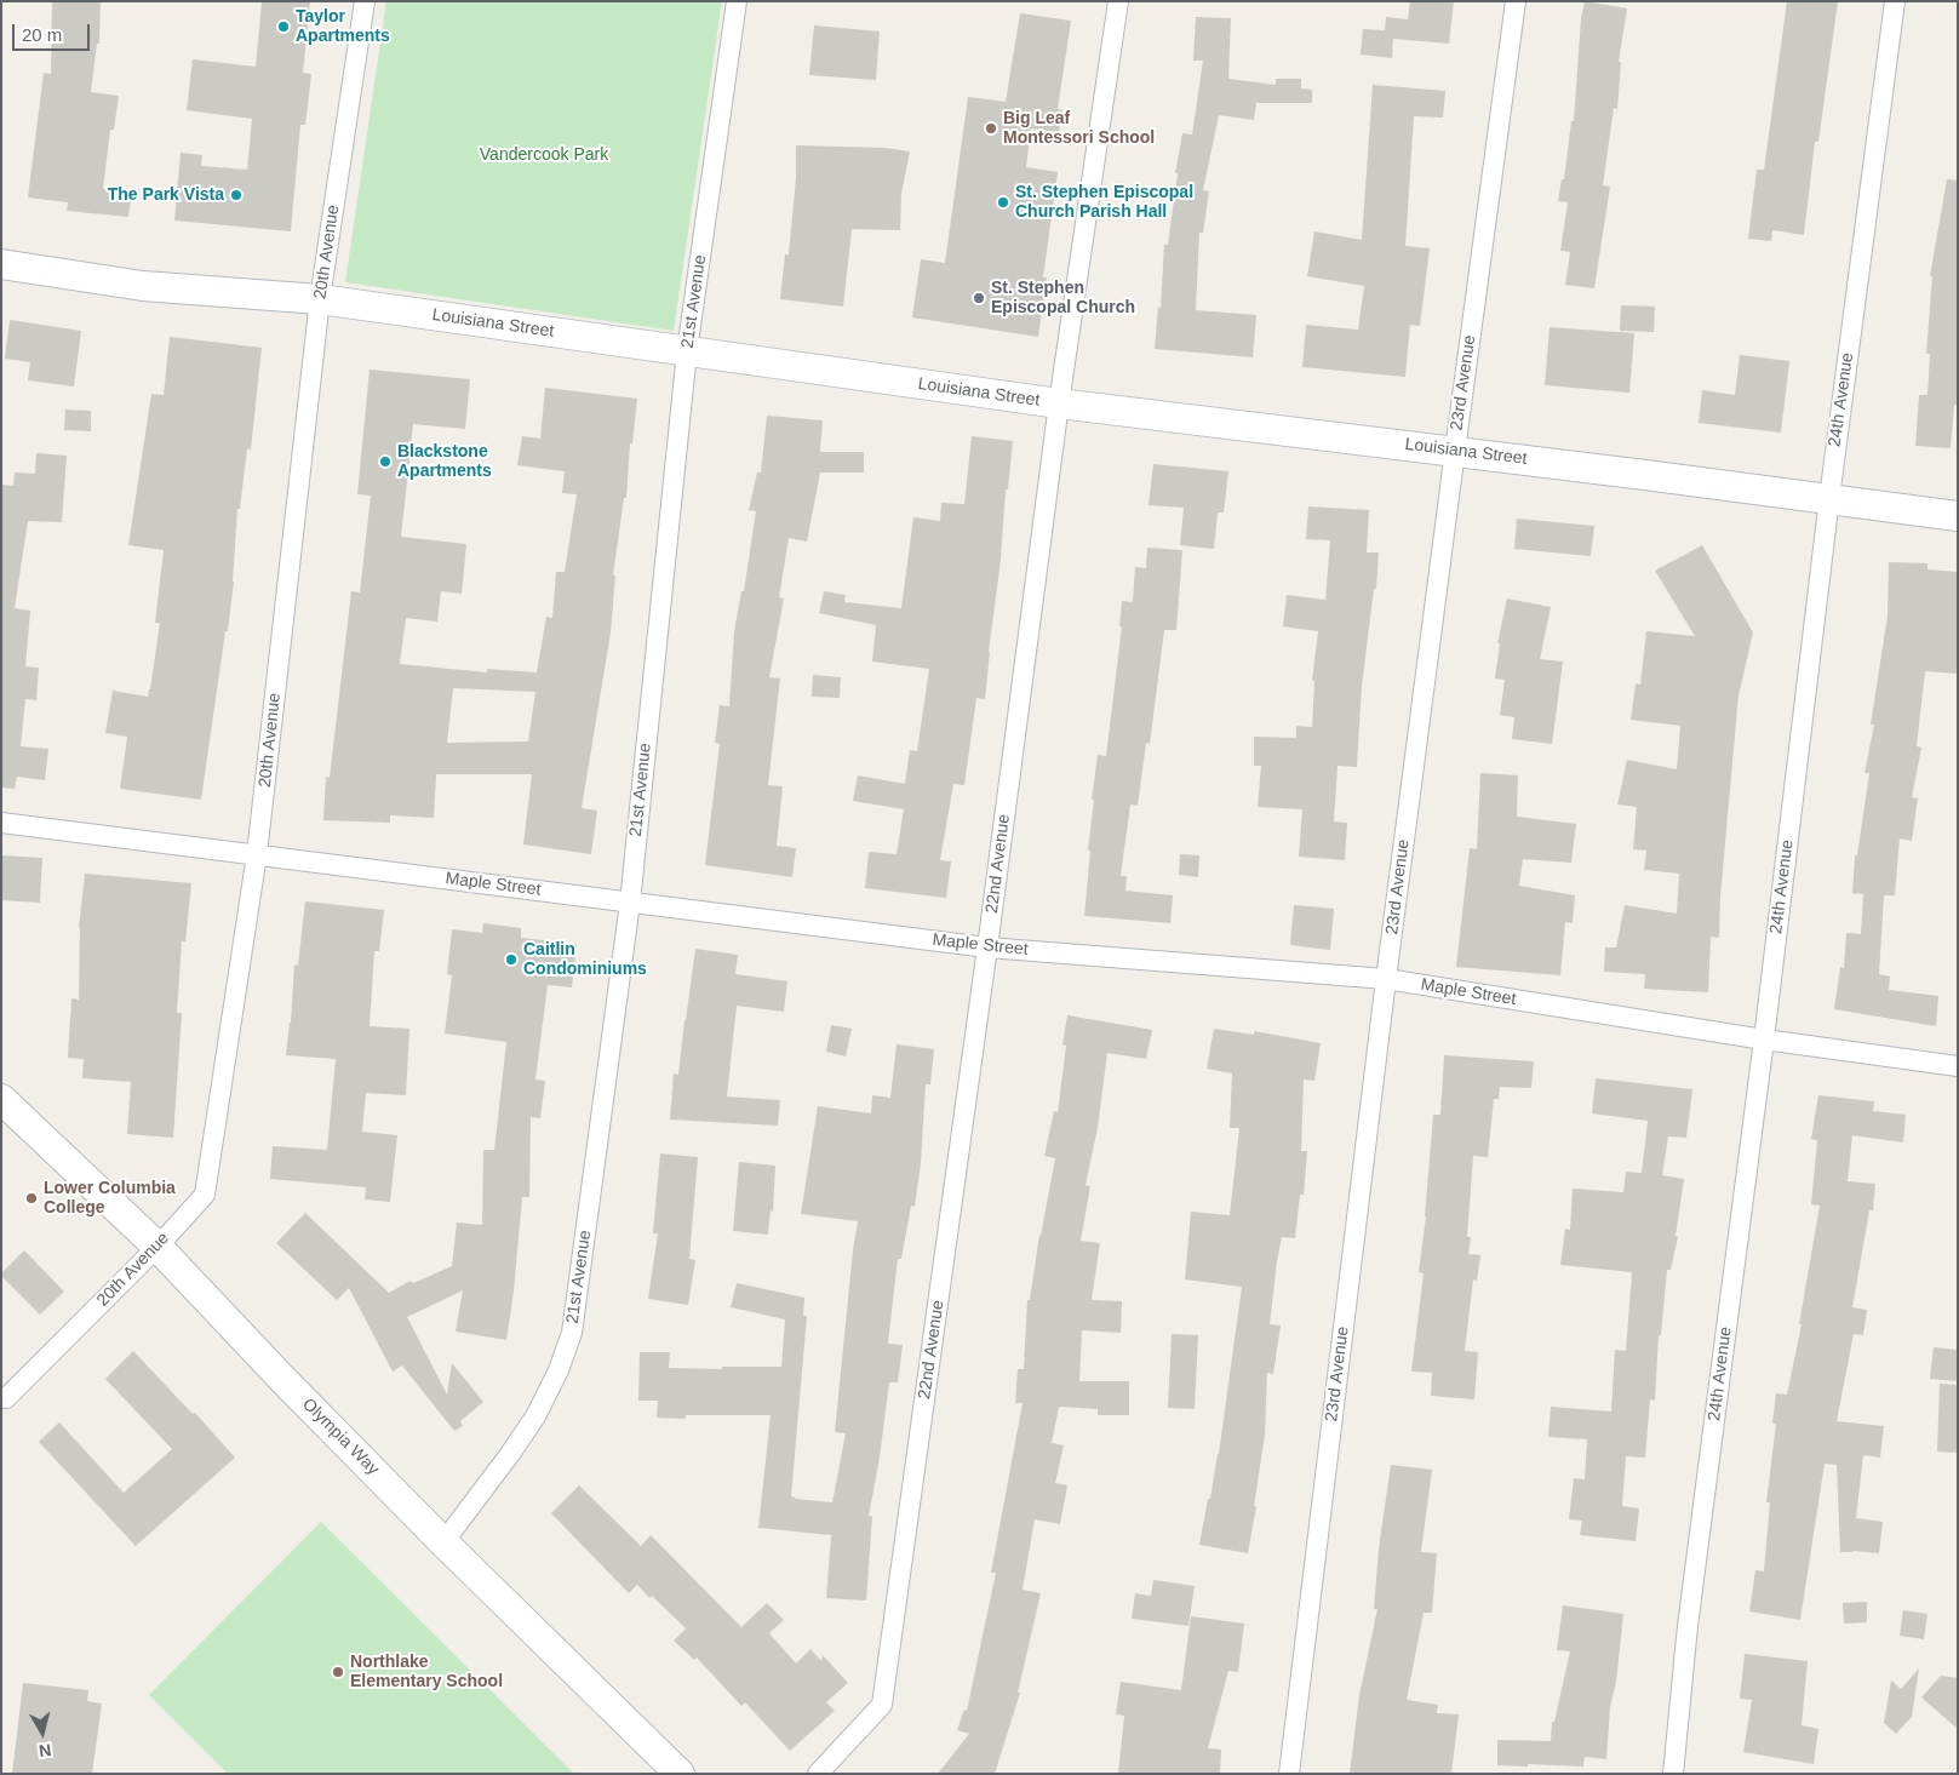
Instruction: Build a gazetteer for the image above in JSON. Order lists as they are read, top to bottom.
{
  "streets": {
    "street": [
      "20th Avenue",
      "21st Avenue",
      "Louisiana Street",
      "23rd Avenue",
      "24th Avenue",
      "22nd Avenue",
      "Maple Street",
      "Olympia Way"
    ]
  },
  "crossings": [
    ["20th Avenue", "Louisiana Street"],
    ["20th Avenue", "Maple Street"],
    ["20th Avenue", "Olympia Way"],
    ["21st Avenue", "Louisiana Street"],
    ["21st Avenue", "Maple Street"],
    ["21st Avenue", "Olympia Way"],
    ["Louisiana Street", "23rd Avenue"],
    ["Louisiana Street", "24th Avenue"],
    ["Louisiana Street", "22nd Avenue"],
    ["23rd Avenue", "Maple Street"],
    ["24th Avenue", "Maple Street"],
    ["22nd Avenue", "Maple Street"]
  ],
  "parks": ["Vandercook Park"],
  "places": [
    "Taylor Apartments",
    "Big Leaf Montessori School",
    "The Park Vista",
    "St. Stephen Episcopal Church Parish Hall",
    "St. Stephen Episcopal Church",
    "Blackstone Apartments",
    "Caitlin Condominiums",
    "Lower Columbia College",
    "Northlake Elementary School"
  ],
  "scale_bar": "20 m",
  "north": "bottom"
}
